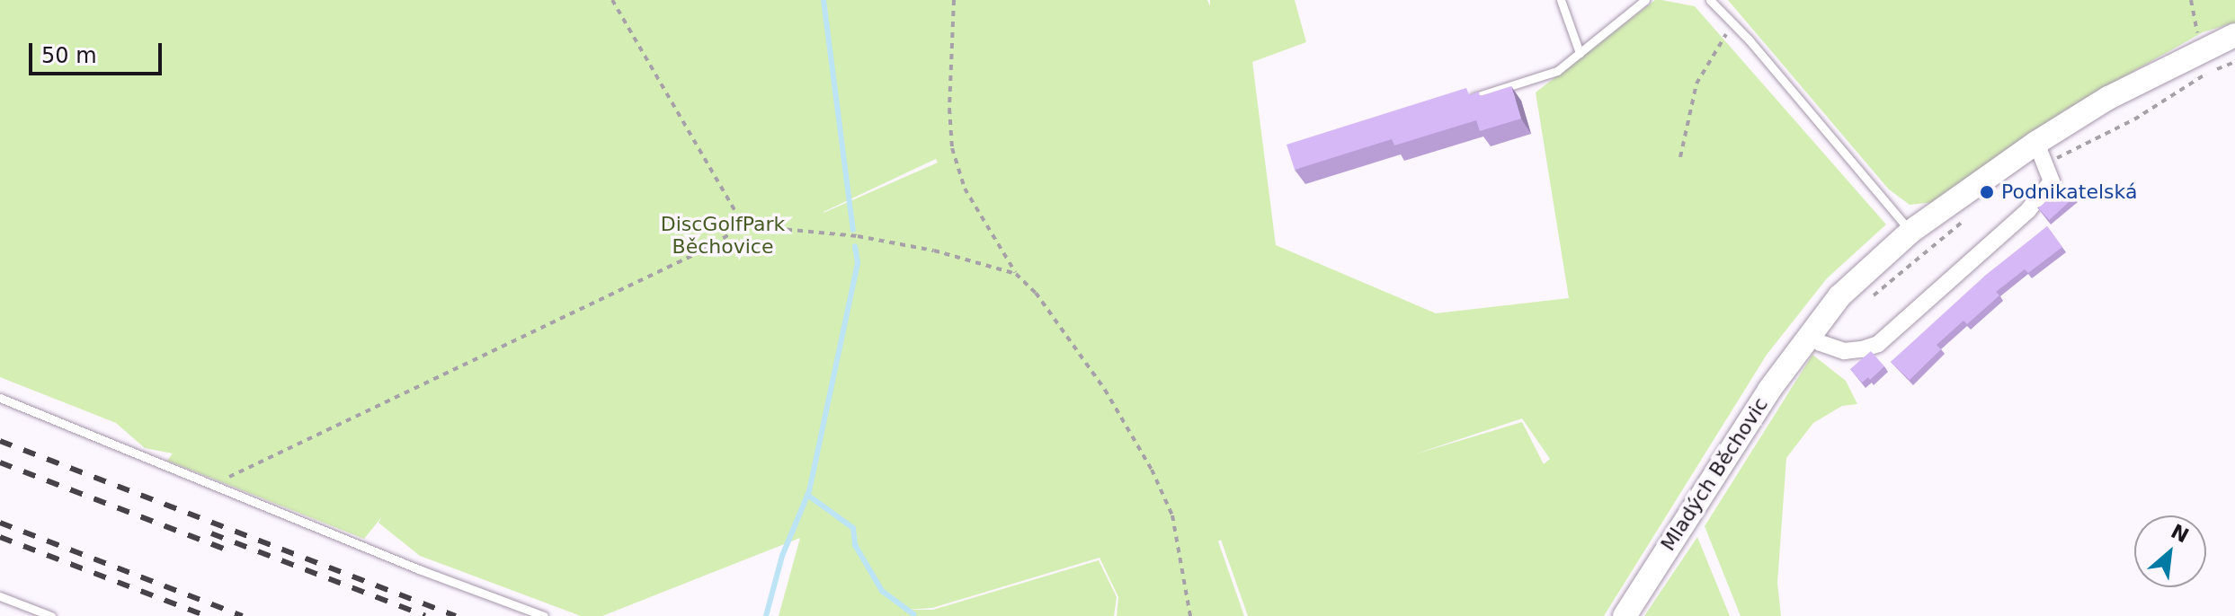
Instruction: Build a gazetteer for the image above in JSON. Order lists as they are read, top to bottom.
{
  "streets": {
    "street": ["Mladých Běchovic"]
  },
  "parks": ["DiscGolfPark Běchovice"],
  "places": ["Podnikatelská"],
  "scale_bar": "50 m",
  "north": "top right"
}
